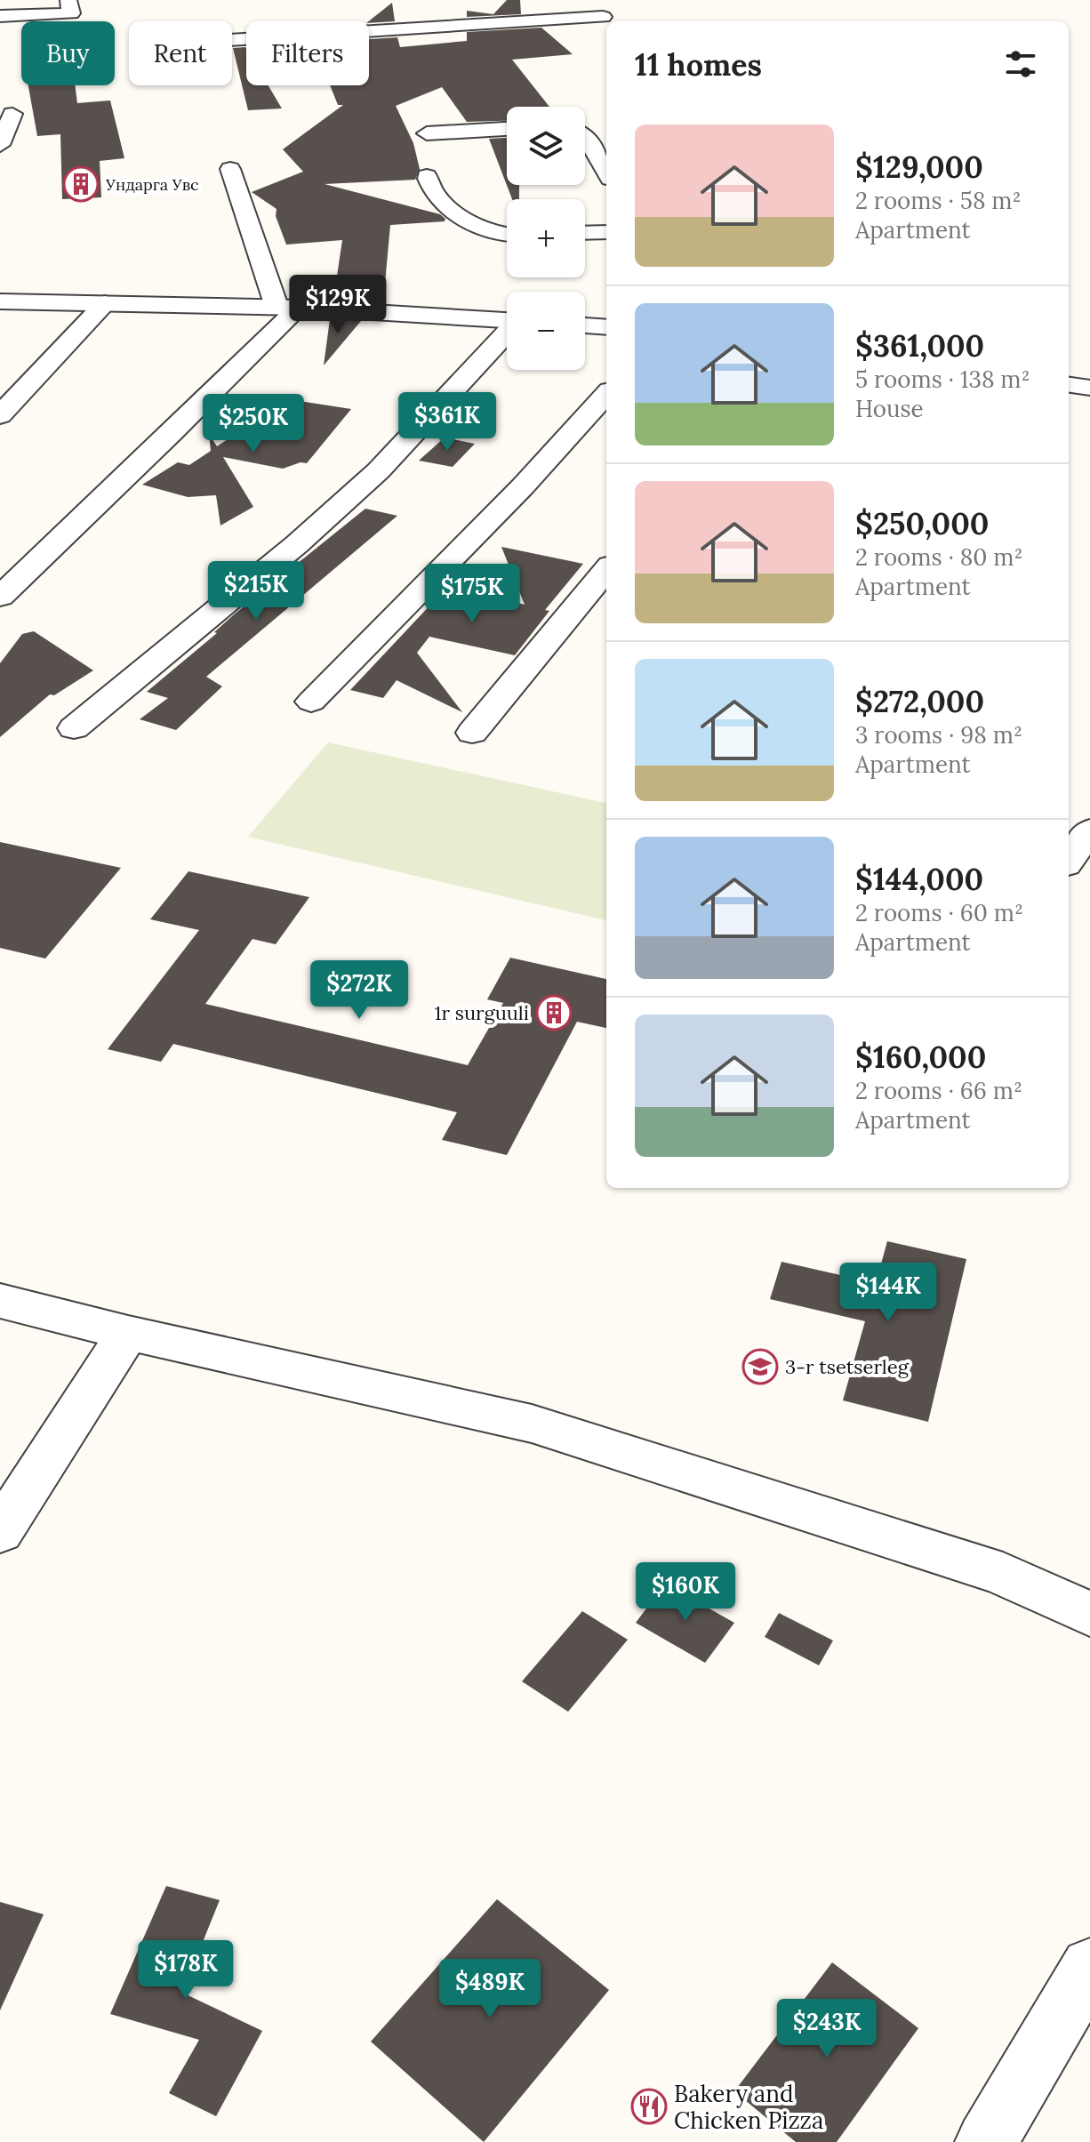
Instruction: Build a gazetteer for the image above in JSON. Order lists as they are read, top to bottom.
{
  "places": {
    "building": ["Ундарга Увс", "1r surguuli"],
    "school or university": ["3-r tsetserleg"],
    "restaurant": ["Bakery and Chicken Pizza"]
  },
  "page": {
    "chip": ["Buy", "Rent", "Filters"],
    "heading": "11 homes",
    "map_buttons": ["+", "−"],
    "list": [
      {
        "name": "$129,000",
        "note": "2 rooms · 58 m² · Apartment"
      },
      {
        "name": "$361,000",
        "note": "5 rooms · 138 m² · House"
      },
      {
        "name": "$250,000",
        "note": "2 rooms · 80 m² · Apartment"
      },
      {
        "name": "$272,000",
        "note": "3 rooms · 98 m² · Apartment"
      },
      {
        "name": "$144,000",
        "note": "2 rooms · 60 m² · Apartment"
      },
      {
        "name": "$160,000",
        "note": "2 rooms · 66 m² · Apartment"
      }
    ],
    "price": [
      "$129K",
      "$361K",
      "$250K",
      "$215K",
      "$175K",
      "$272K",
      "$144K",
      "$160K",
      "$178K",
      "$489K",
      "$243K"
    ]
  }
}
